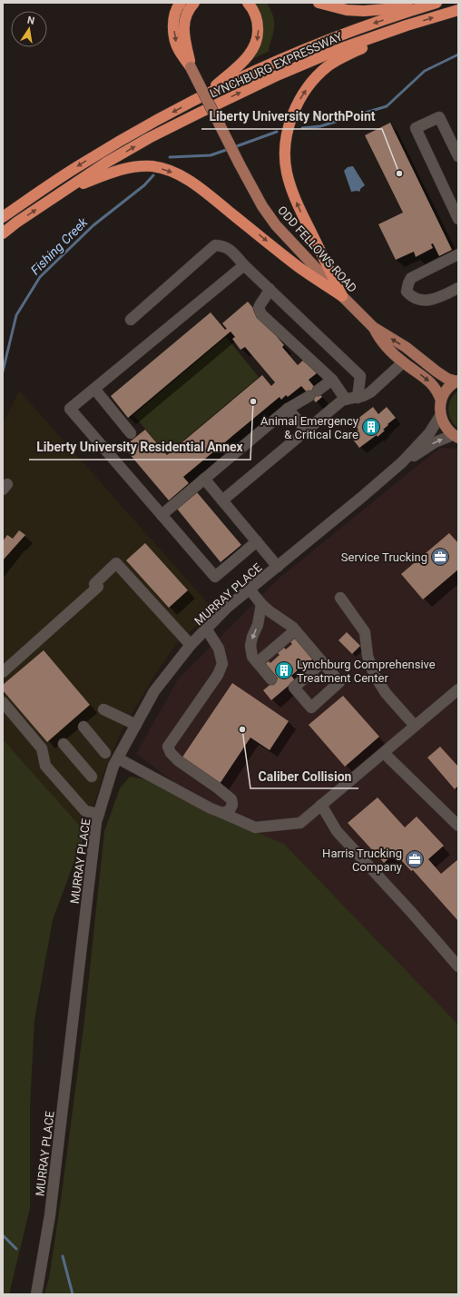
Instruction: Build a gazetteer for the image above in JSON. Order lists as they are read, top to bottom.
{
  "streets": {
    "highway": ["LYNCHBURG EXPRESSWAY"],
    "main road": ["ODD FELLOWS ROAD"],
    "street": ["MURRAY PLACE"]
  },
  "water": ["Fishing Creek"],
  "places": {
    "other": ["Liberty University NorthPoint", "Liberty University Residential Annex", "Caliber Collision"],
    "building": ["Animal Emergency & Critical Care", "Lynchburg Comprehensive Treatment Center"],
    "office": ["Service Trucking", "Harris Trucking Company"]
  },
  "north": "top"
}
